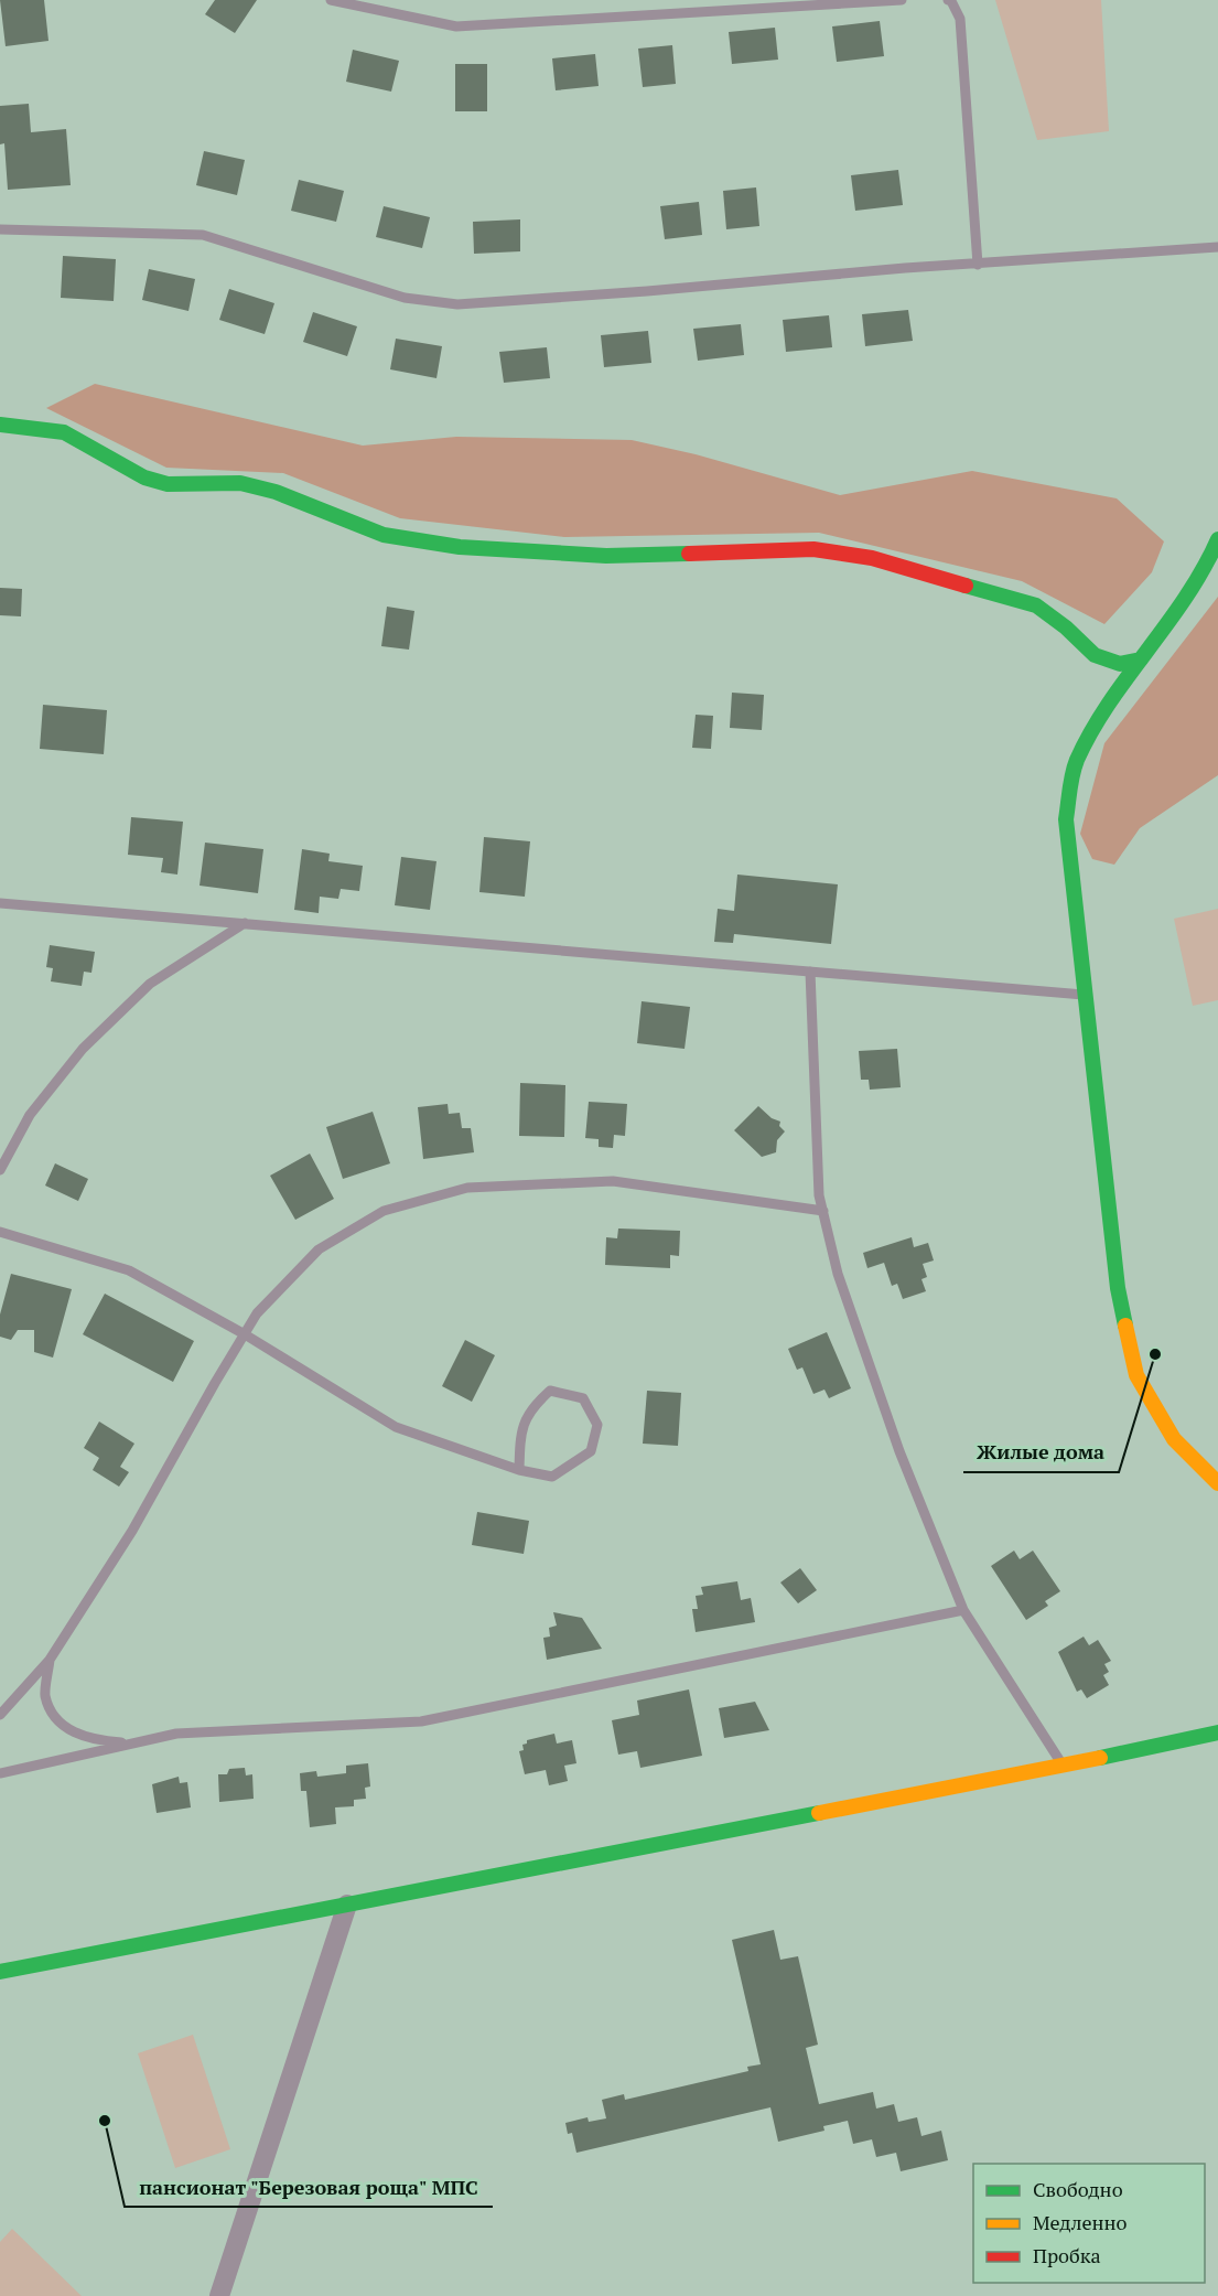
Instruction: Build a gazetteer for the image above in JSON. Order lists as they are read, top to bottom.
{
  "places": ["Жилые дома", "пансионат \"Березовая роща\" МПС"],
  "legend": ["Свободно", "Медленно", "Пробка"]
}
